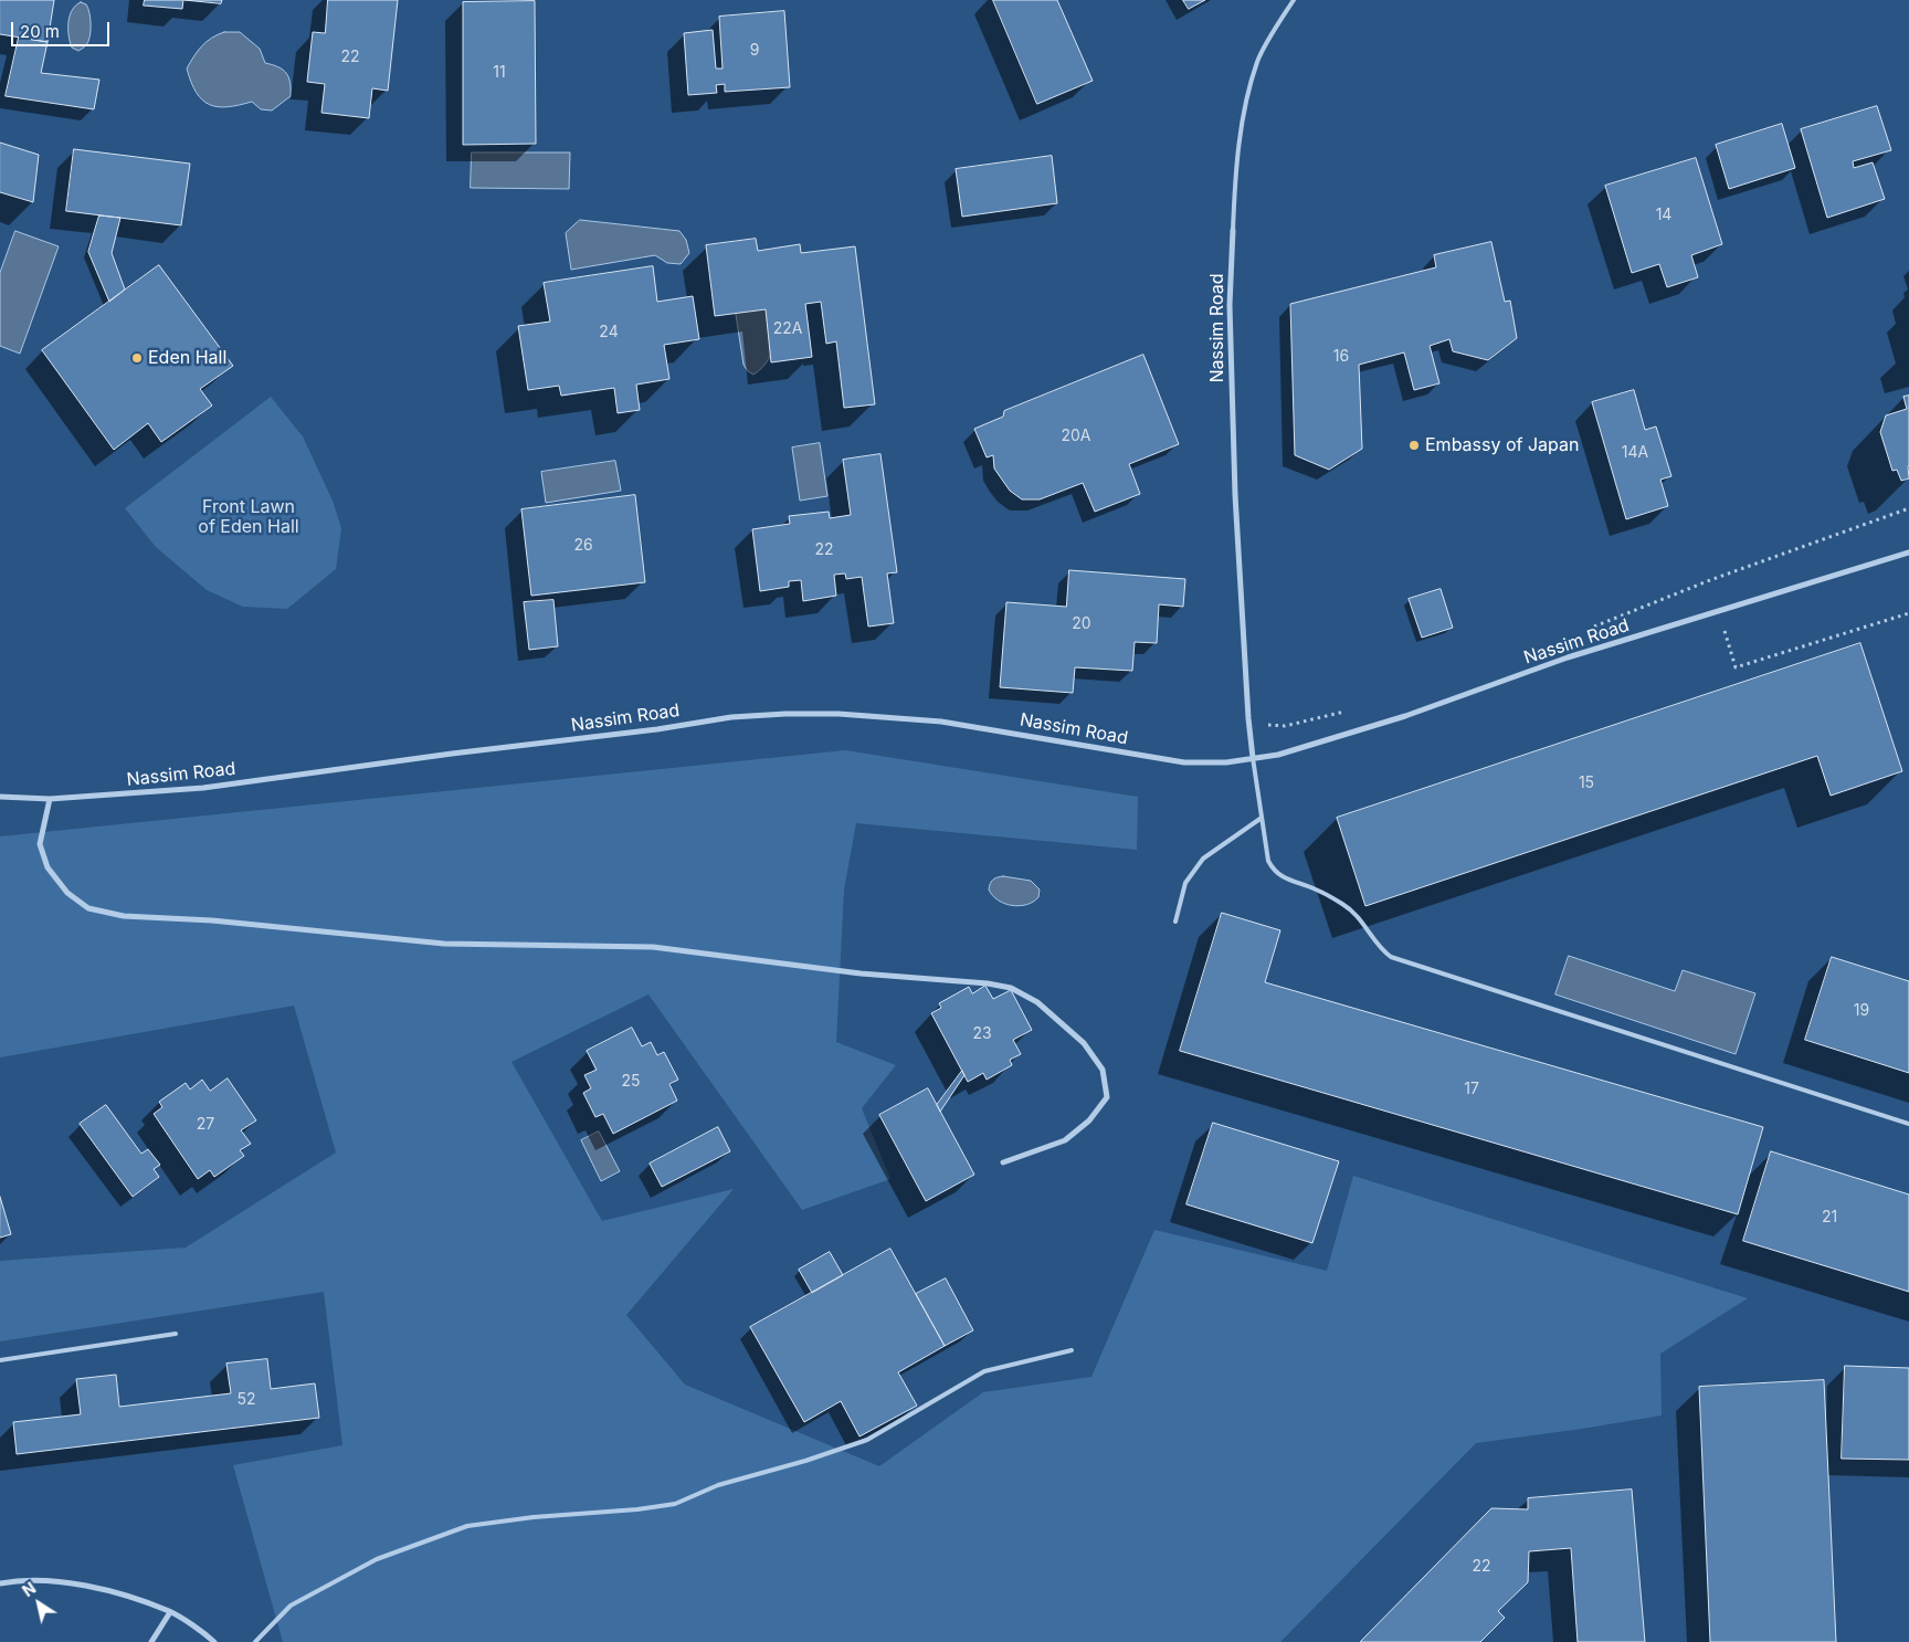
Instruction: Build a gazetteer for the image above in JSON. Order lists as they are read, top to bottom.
{
  "streets": {
    "street": ["Nassim Road"]
  },
  "parks": ["Front Lawn of Eden Hall"],
  "places": ["Eden Hall", "Embassy of Japan"],
  "house_numbers": [
    "9",
    "22",
    "11",
    "14",
    "22A",
    "24",
    "16",
    "20A",
    "14A",
    "26",
    "22",
    "20",
    "15",
    "19",
    "23",
    "25",
    "17",
    "27",
    "21",
    "52",
    "22"
  ],
  "scale_bar": "20 m",
  "north": "top left"
}
